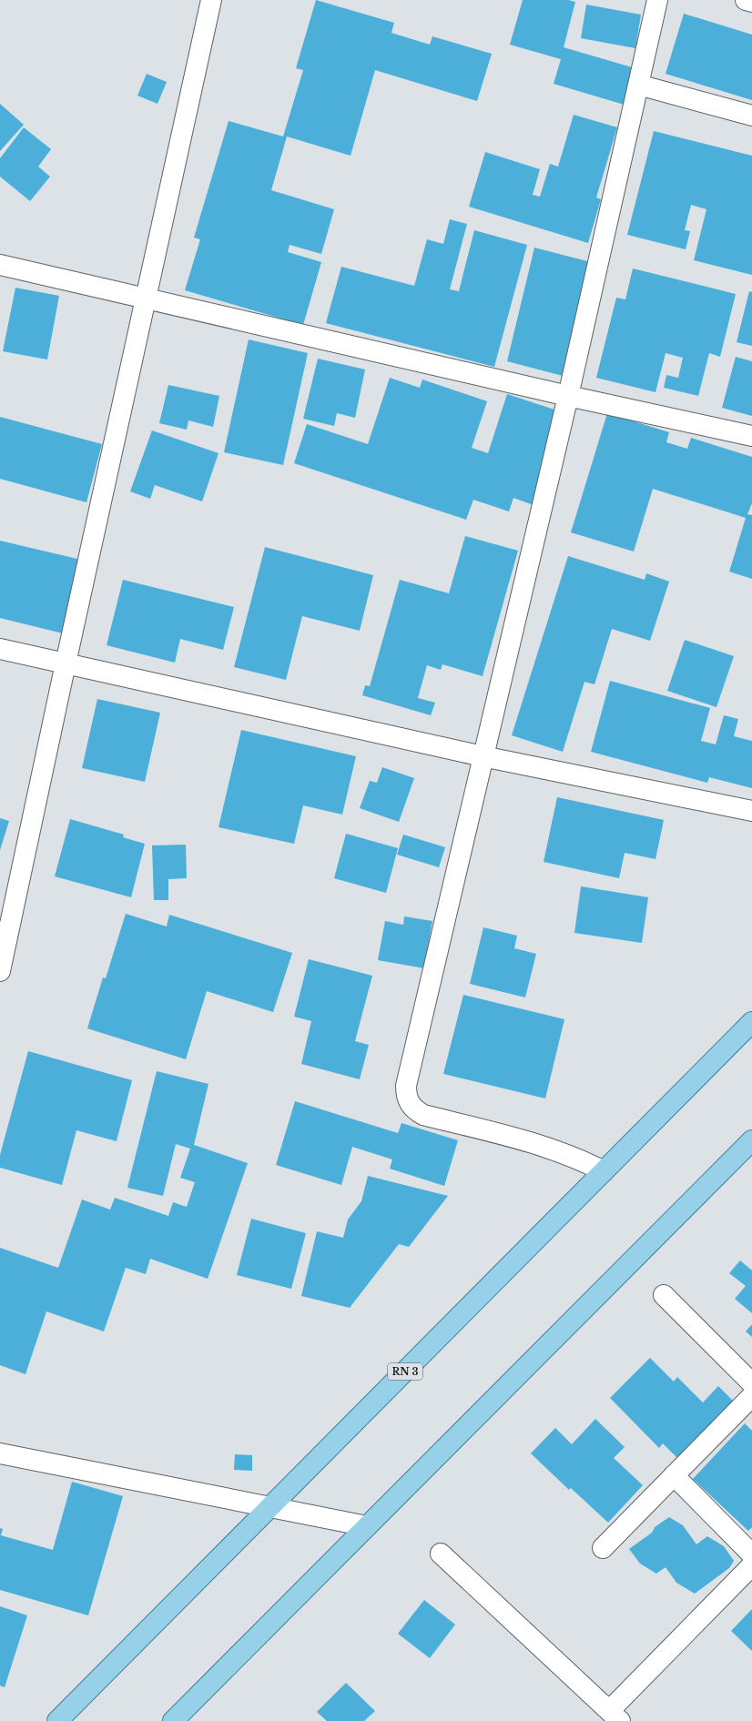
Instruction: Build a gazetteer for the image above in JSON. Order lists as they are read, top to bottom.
{
  "streets": {
    "main road": ["RN 3"]
  }
}
